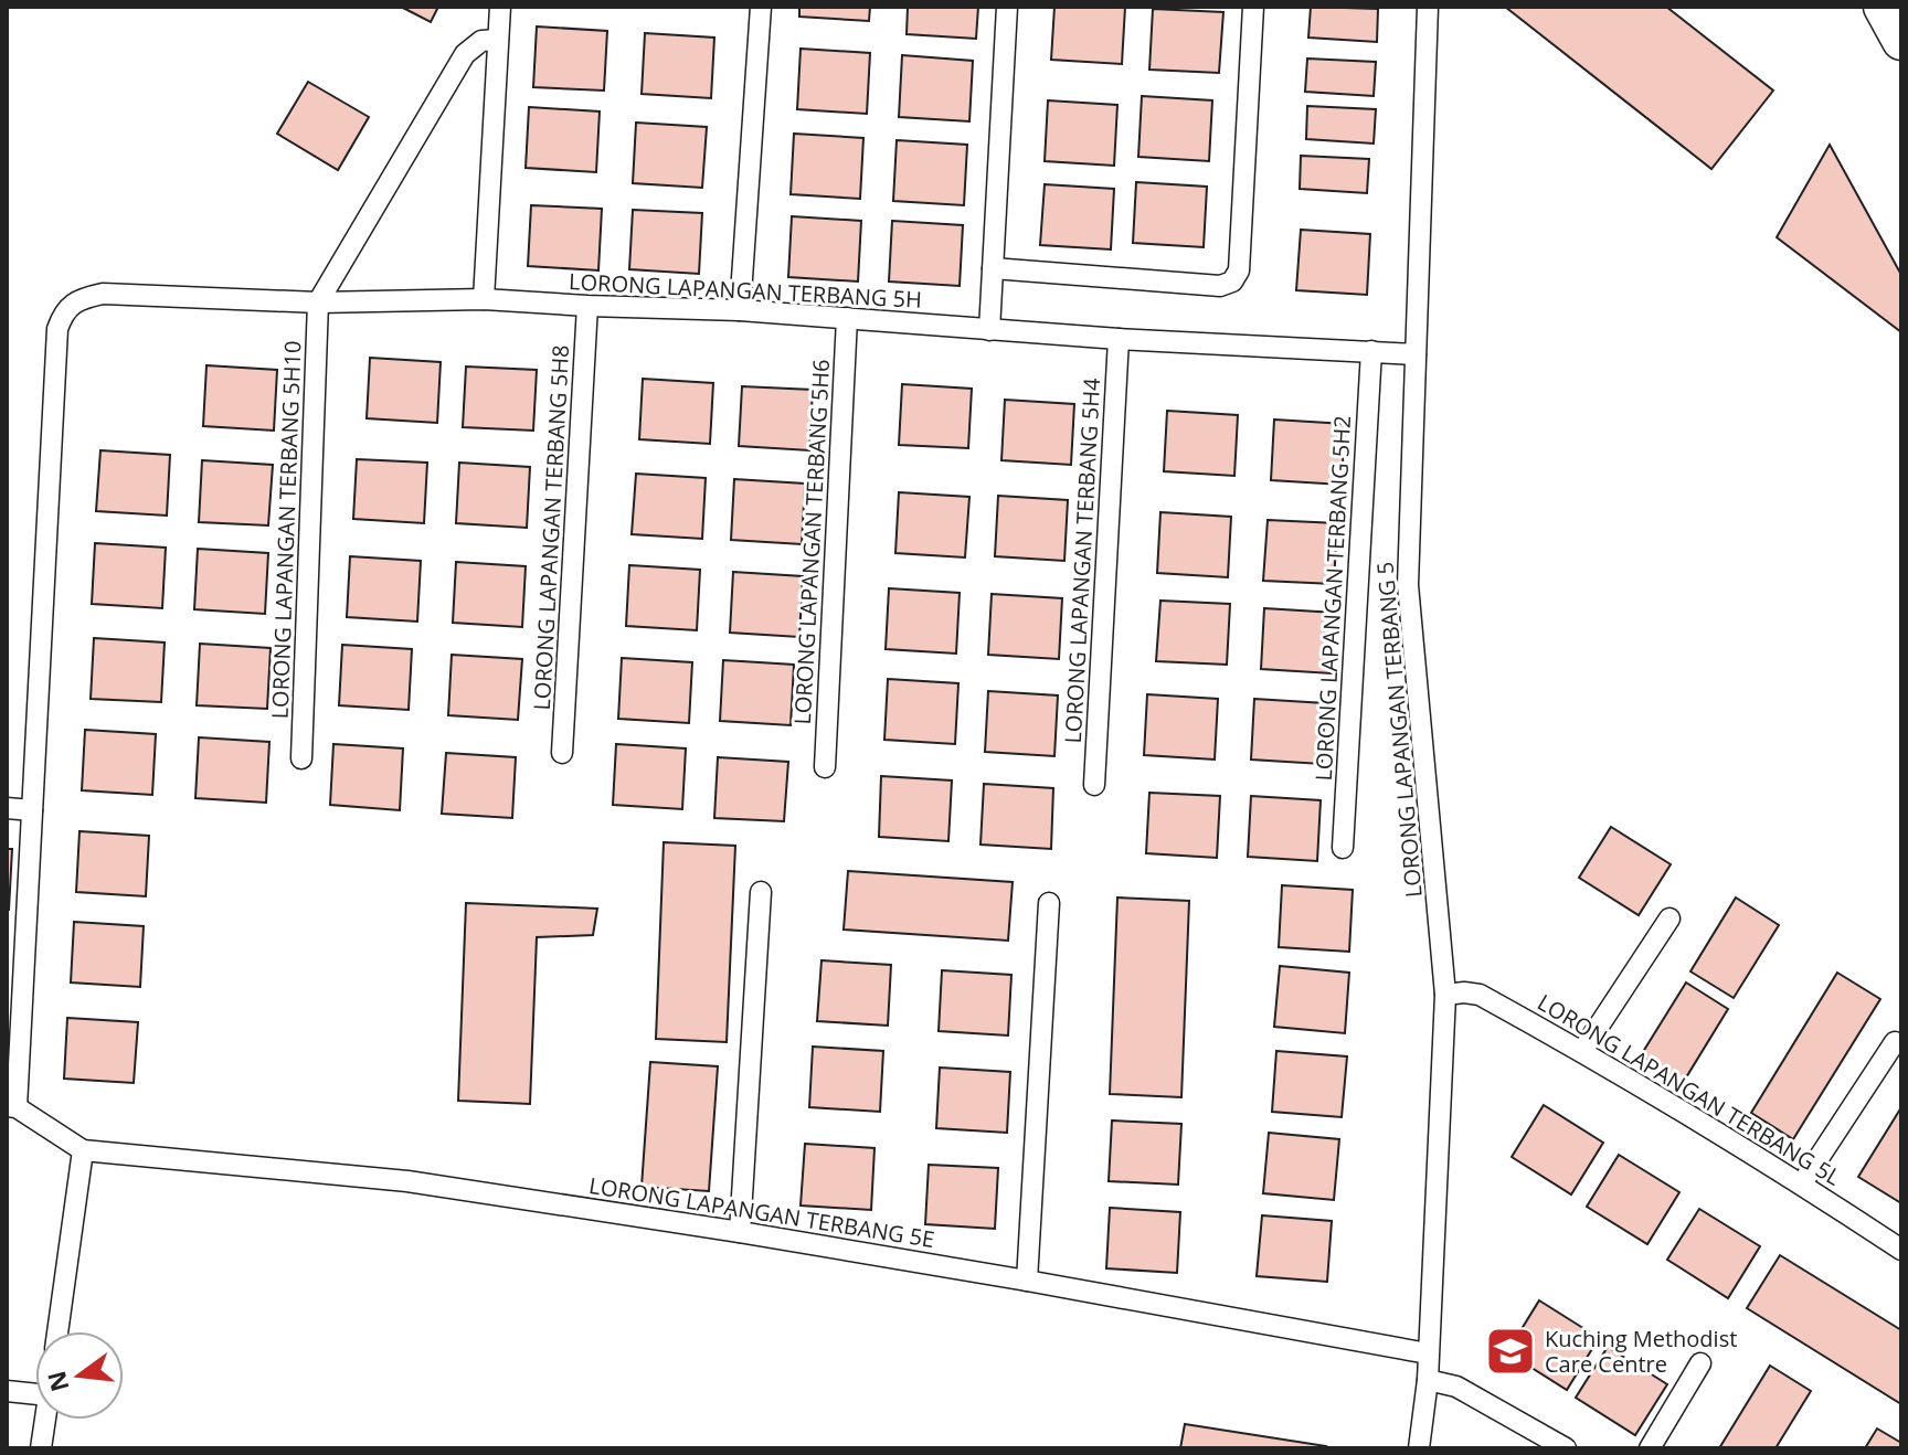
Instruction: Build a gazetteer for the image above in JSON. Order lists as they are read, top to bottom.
{
  "streets": {
    "street": [
      "LORONG LAPANGAN TERBANG 5H",
      "LORONG LAPANGAN TERBANG 5H8",
      "LORONG LAPANGAN TERBANG 5H10",
      "LORONG LAPANGAN TERBANG 5H6",
      "LORONG LAPANGAN TERBANG 5H4",
      "LORONG LAPANGAN TERBANG 5H2",
      "LORONG LAPANGAN TERBANG 5",
      "LORONG LAPANGAN TERBANG 5L",
      "LORONG LAPANGAN TERBANG 5E"
    ]
  },
  "crossings": [
    ["LORONG LAPANGAN TERBANG 5H", "LORONG LAPANGAN TERBANG 5H8"],
    ["LORONG LAPANGAN TERBANG 5H", "LORONG LAPANGAN TERBANG 5H10"],
    ["LORONG LAPANGAN TERBANG 5H", "LORONG LAPANGAN TERBANG 5H6"],
    ["LORONG LAPANGAN TERBANG 5H", "LORONG LAPANGAN TERBANG 5H4"],
    ["LORONG LAPANGAN TERBANG 5H", "LORONG LAPANGAN TERBANG 5H2"],
    ["LORONG LAPANGAN TERBANG 5H", "LORONG LAPANGAN TERBANG 5"],
    ["LORONG LAPANGAN TERBANG 5", "LORONG LAPANGAN TERBANG 5L"],
    ["LORONG LAPANGAN TERBANG 5", "LORONG LAPANGAN TERBANG 5E"]
  ],
  "places": {
    "school or university": ["Kuching Methodist Care Centre"]
  },
  "north": "left"
}
